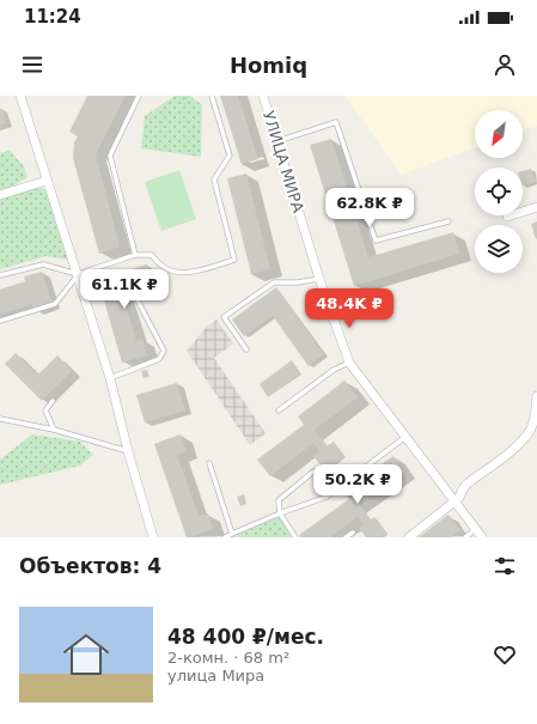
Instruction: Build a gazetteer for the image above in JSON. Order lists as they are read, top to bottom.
{
  "streets": {
    "street": ["УЛИЦА МИРА"]
  },
  "north": "bottom left",
  "page": {
    "status": "11:24",
    "header": "Homiq",
    "price": [
      "62.8K ₽",
      "61.1K ₽",
      "48.4K ₽",
      "50.2K ₽"
    ],
    "heading": "Объектов: 4",
    "list": [
      {
        "name": "48 400 ₽/мес.",
        "note": "2-комн. · 68 m² · улица Мира"
      }
    ]
  }
}
